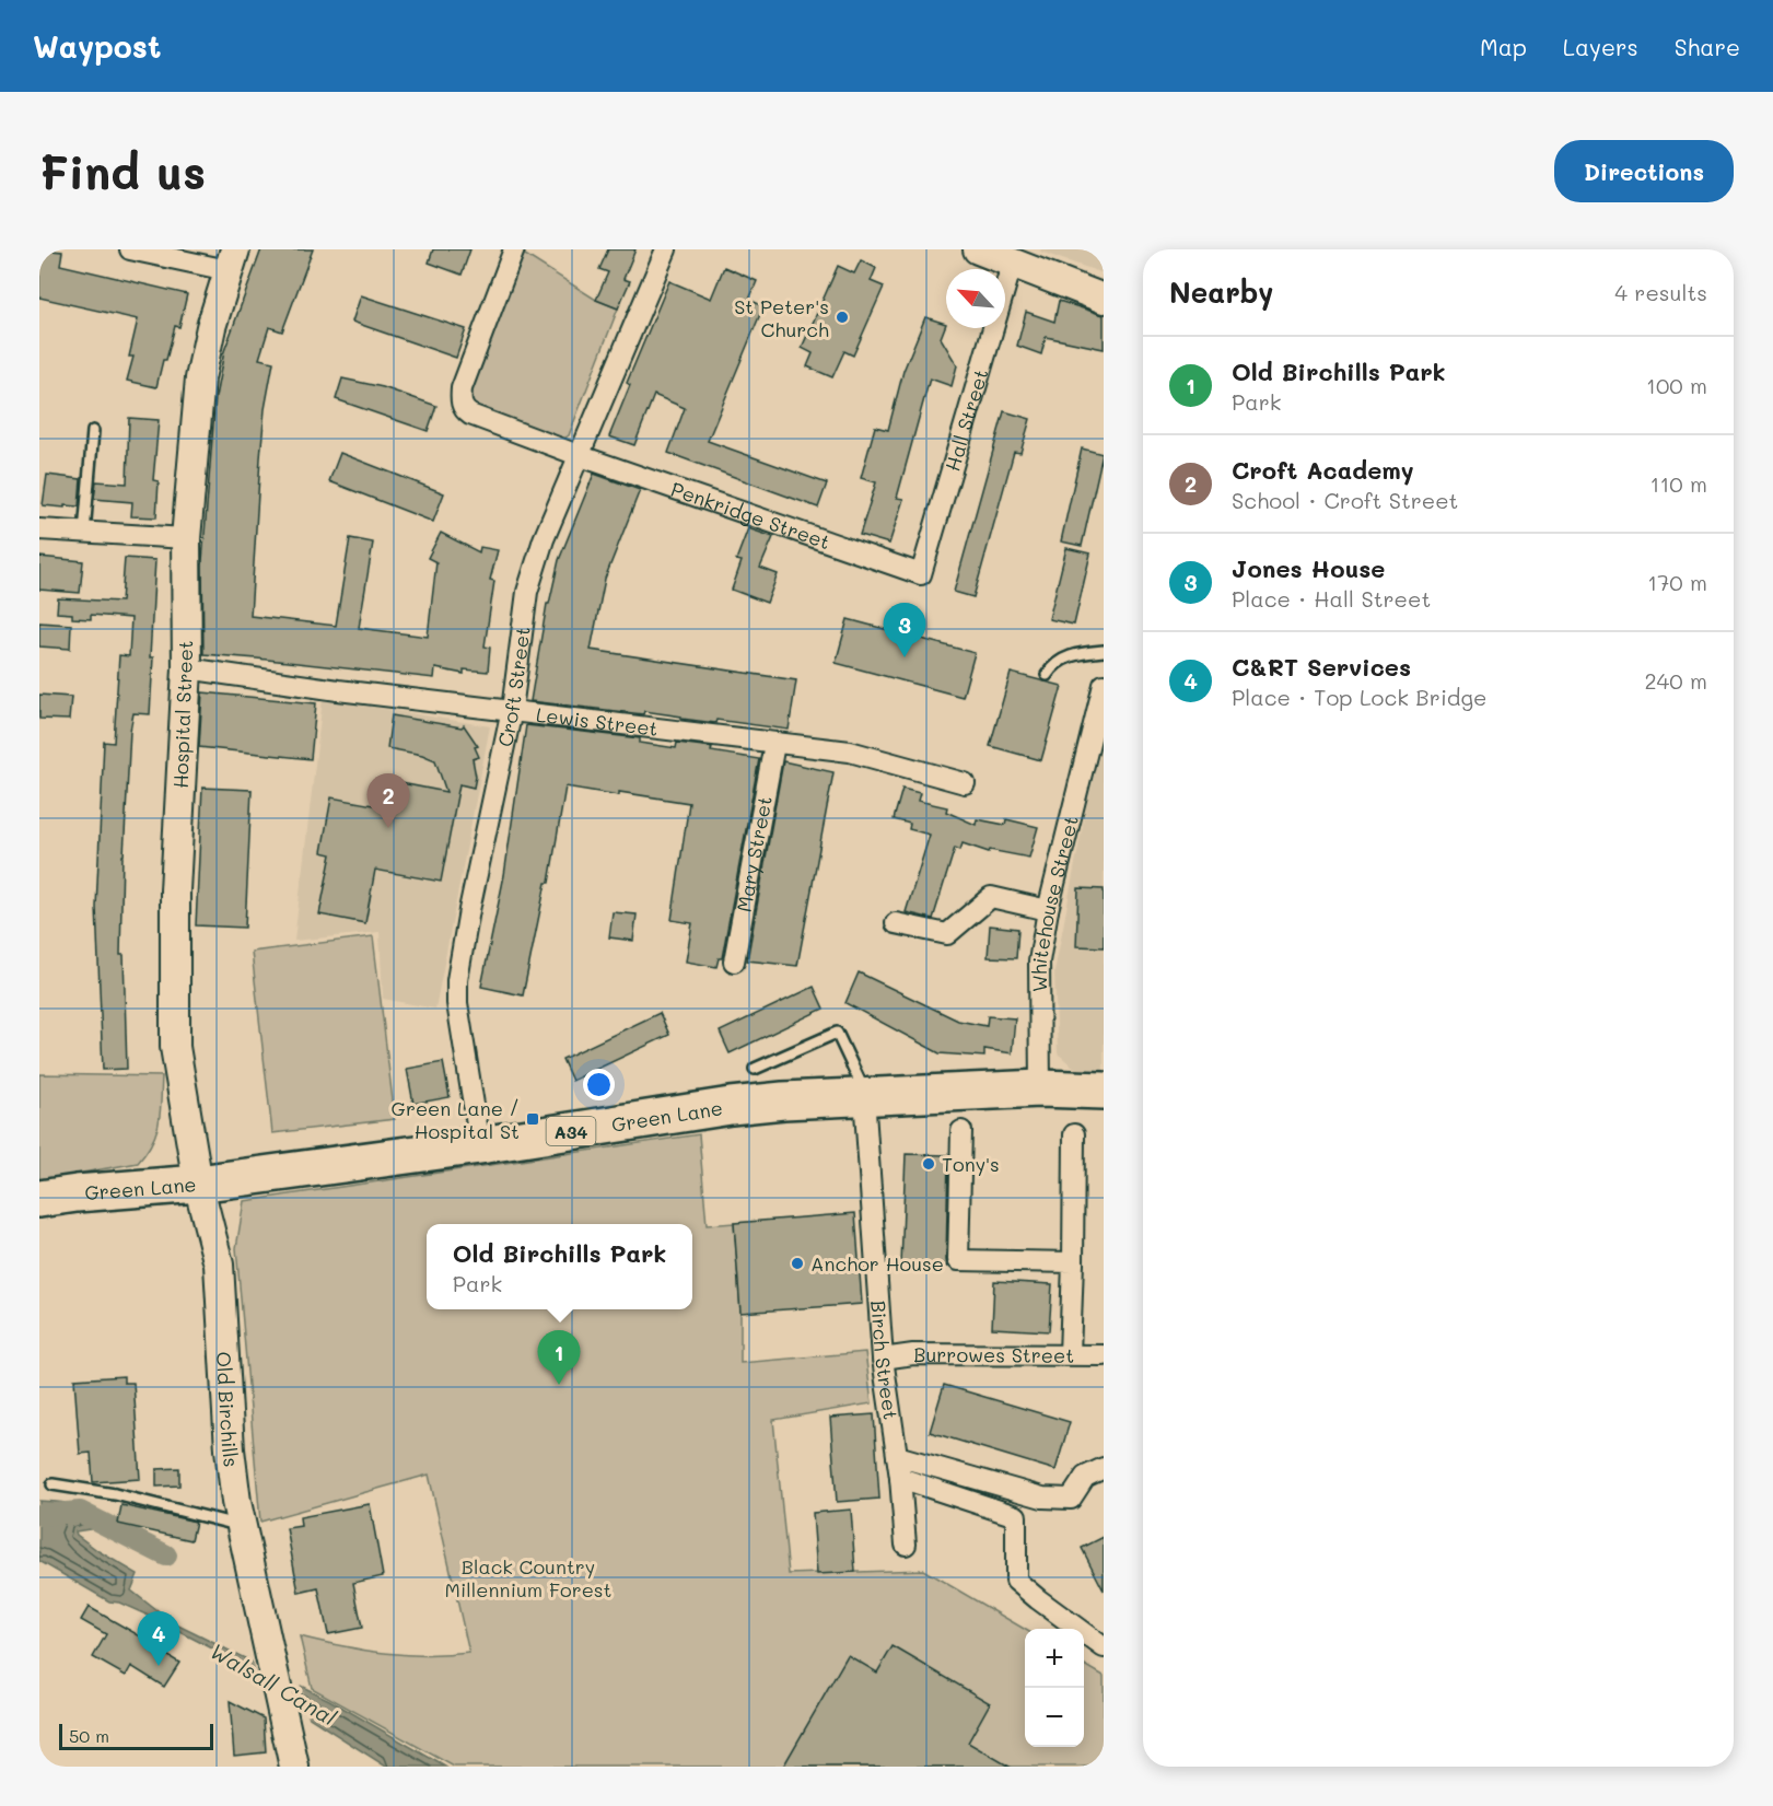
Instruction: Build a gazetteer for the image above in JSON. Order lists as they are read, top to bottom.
{
  "streets": {
    "highway": ["Green Lane", "A34"],
    "street": [
      "Hall Street",
      "Penkridge Street",
      "Croft Street",
      "Hospital Street",
      "Lewis Street",
      "Mary Street",
      "Whitehouse Street",
      "Burrowes Street",
      "Birch Street",
      "Old Birchills"
    ]
  },
  "crossings": [
    ["Hall Street", "Penkridge Street"],
    ["Penkridge Street", "Croft Street"],
    ["Croft Street", "Lewis Street"],
    ["Croft Street", "Green Lane"],
    ["Hospital Street", "Lewis Street"],
    ["Hospital Street", "Green Lane"],
    ["Hospital Street", "Old Birchills"],
    ["Lewis Street", "Mary Street"],
    ["Whitehouse Street", "Green Lane"],
    ["Green Lane", "Birch Street"],
    ["Green Lane", "Old Birchills"],
    ["Burrowes Street", "Birch Street"]
  ],
  "water": ["Walsall Canal"],
  "parks": ["Black Country Millennium Forest"],
  "places": {
    "other": ["St Peter's Church", "Tony's", "Anchor House"],
    "transit": ["Green Lane / Hospital St"]
  },
  "scale_bar": "50 m",
  "north": "top left",
  "page": {
    "header": "Waypost",
    "nav": ["Map", "Layers", "Share"],
    "buttons": "Directions",
    "title": "Find us",
    "heading": ["Nearby", "4 results"],
    "list": [
      {
        "mark": "1",
        "name": "Old Birchills Park",
        "note": "Park",
        "value": "100 m"
      },
      {
        "mark": "2",
        "name": "Croft Academy",
        "note": "School · Croft Street",
        "value": "110 m"
      },
      {
        "mark": "3",
        "name": "Jones House",
        "note": "Place · Hall Street",
        "value": "170 m"
      },
      {
        "mark": "4",
        "name": "C&RT Services",
        "note": "Place · Top Lock Bridge",
        "value": "240 m"
      }
    ],
    "pins": [
      "3",
      "2",
      "1",
      "4"
    ],
    "popup": ["Old Birchills Park", "Park"],
    "map_buttons": ["+", "−"],
    "scale": "50 m"
  }
}
